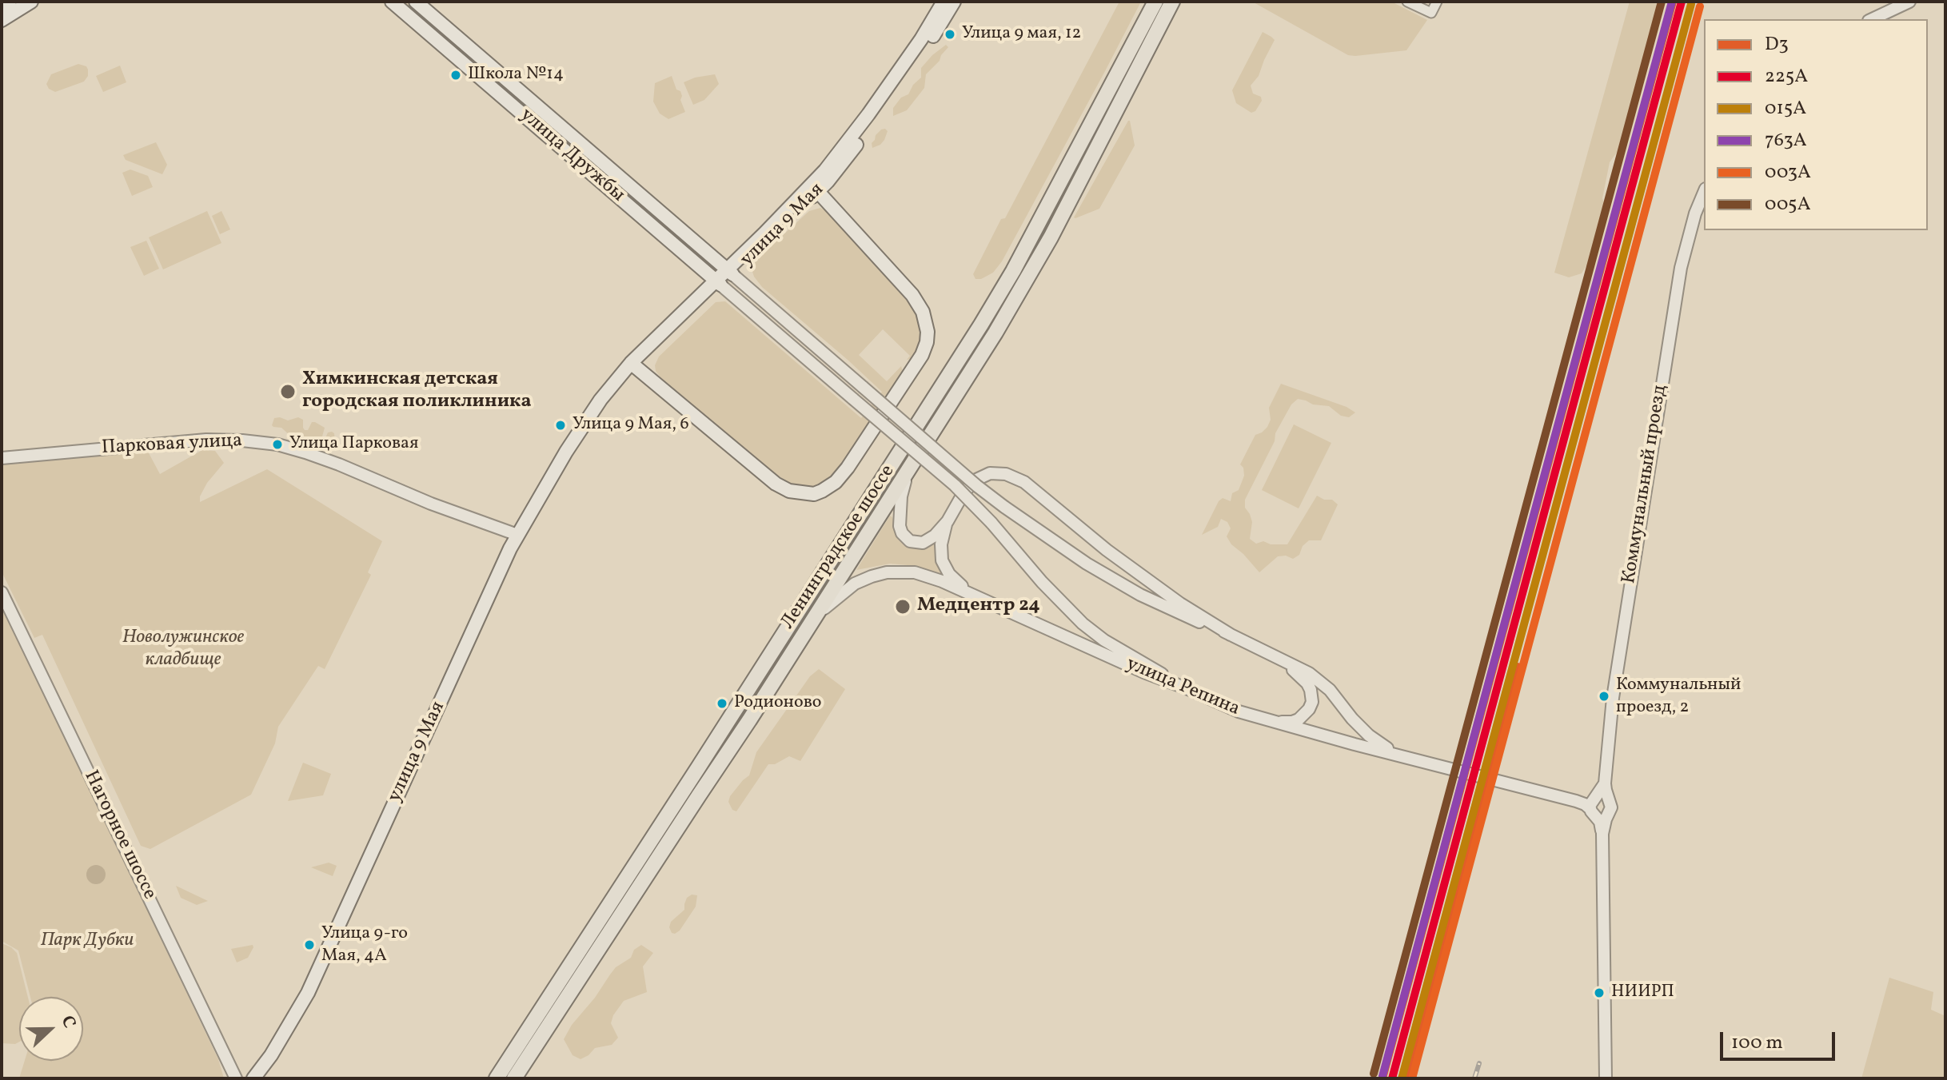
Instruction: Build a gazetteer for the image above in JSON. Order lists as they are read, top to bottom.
{
  "streets": {
    "highway": ["Ленинградское шоссе"],
    "main road": ["улица Дружбы", "улица 9 Мая"],
    "street": [
      "Парковая улица",
      "Коммунальный проезд",
      "улица Репина",
      "Нагорное шоссе"
    ]
  },
  "crossings": [
    ["улица Дружбы", "улица 9 Мая"],
    ["улица 9 Мая", "Парковая улица"],
    ["Коммунальный проезд", "улица Репина"],
    ["Ленинградское шоссе", "улица Репина"]
  ],
  "parks": ["Новолужинское кладбище", "Парк Дубки"],
  "places": [
    "Улица 9 мая, 12",
    "Школа №14",
    "Химкинская детская городская поликлиника",
    "Улица 9 Мая, 6",
    "Улица Парковая",
    "Медцентр 24",
    "Коммунальный проезд, 2",
    "Родионово",
    "Улица 9-го Мая, 4А",
    "НИИРП"
  ],
  "lines": [
    "transit line D3",
    "transit line 225А",
    "transit line 763А",
    "transit line 005А",
    "transit line 015А",
    "transit line 003А"
  ],
  "legend": [
    "D3",
    "225А",
    "015А",
    "763А",
    "003А",
    "005А"
  ],
  "scale_bar": "100 m",
  "north": "right"
}
